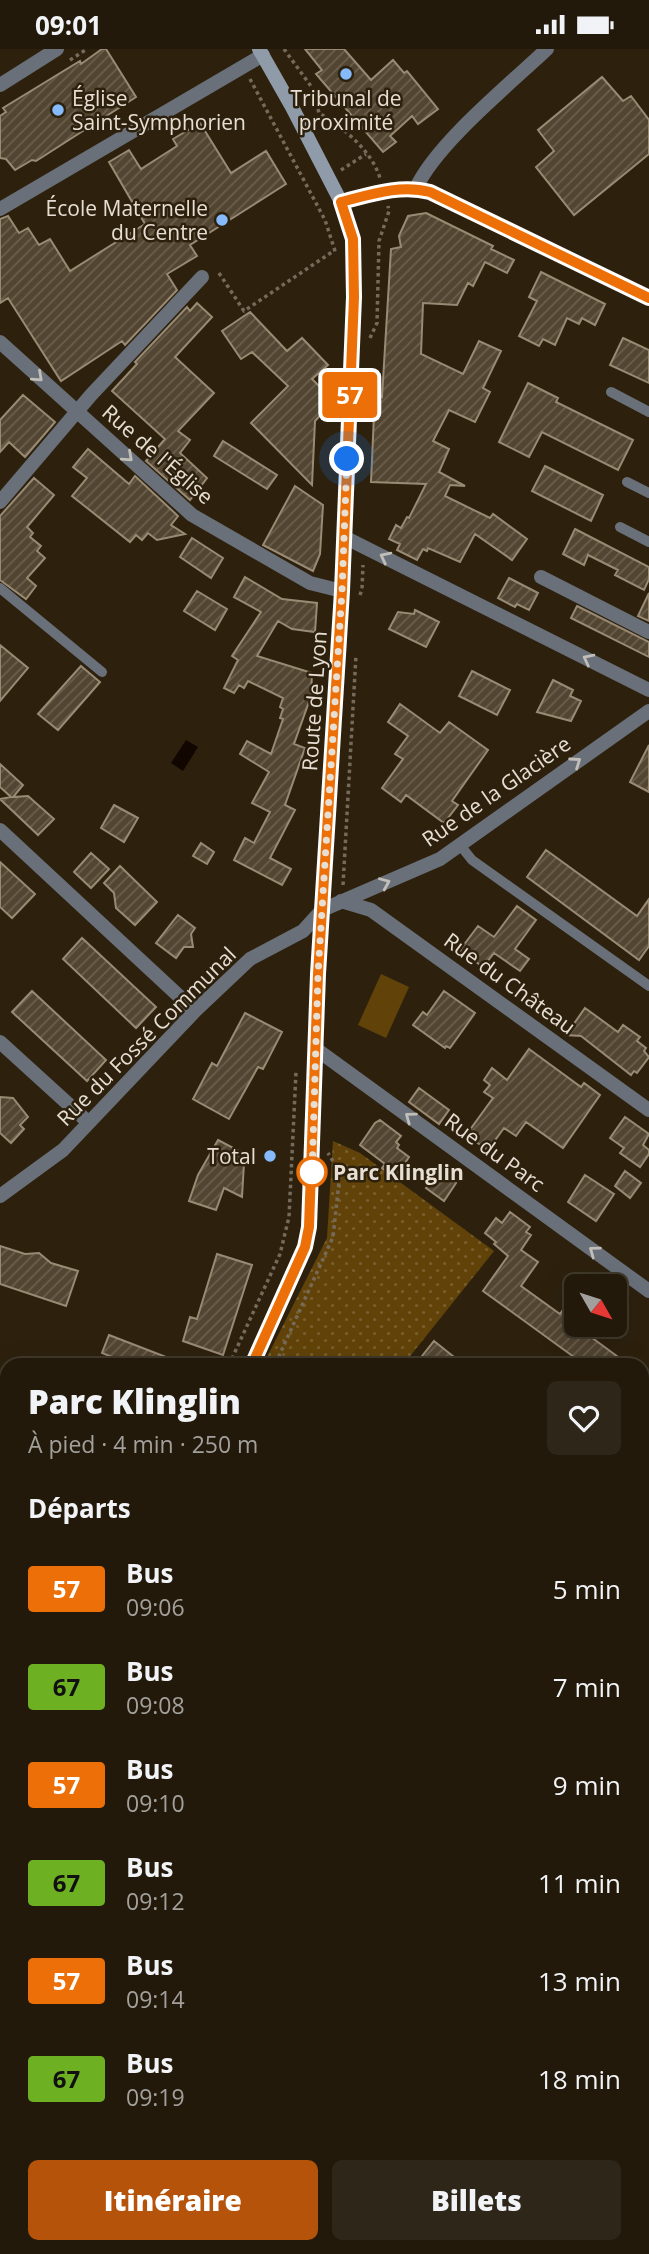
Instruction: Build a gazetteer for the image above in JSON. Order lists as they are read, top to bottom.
{
  "streets": {
    "main road": ["Route de Lyon"],
    "street": [
      "Rue de l'Église",
      "Rue de la Glacière",
      "Rue du Château",
      "Rue du Fossé Communal",
      "Rue du Parc"
    ]
  },
  "crossings": [
    ["Rue de l'Église", "Route de Lyon"],
    ["Route de Lyon", "Rue de la Glacière"],
    ["Route de Lyon", "Rue du Fossé Communal"],
    ["Route de Lyon", "Rue du Parc"],
    ["Rue de la Glacière", "Rue du Château"],
    ["Rue de la Glacière", "Rue du Fossé Communal"]
  ],
  "one_way": ["Rue de l'Église", "Rue de la Glacière", "Rue du Parc"],
  "places": [
    "Tribunal de proximité",
    "Église Saint-Symphorien",
    "École Maternelle du Centre",
    "Total",
    "Parc Klinglin"
  ],
  "lines": ["bus line 57"],
  "north": "bottom right",
  "page": {
    "status": "09:01",
    "on_map": "57",
    "heading": [
      ["Parc Klinglin", "À pied · 4 min · 250 m"],
      "Départs"
    ],
    "list": [
      {
        "mark": "57",
        "name": "Bus",
        "note": "09:06",
        "value": "5 min"
      },
      {
        "mark": "67",
        "name": "Bus",
        "note": "09:08",
        "value": "7 min"
      },
      {
        "mark": "57",
        "name": "Bus",
        "note": "09:10",
        "value": "9 min"
      },
      {
        "mark": "67",
        "name": "Bus",
        "note": "09:12",
        "value": "11 min"
      },
      {
        "mark": "57",
        "name": "Bus",
        "note": "09:14",
        "value": "13 min"
      },
      {
        "mark": "67",
        "name": "Bus",
        "note": "09:19",
        "value": "18 min"
      }
    ],
    "buttons": ["Itinéraire", "Billets"]
  }
}
